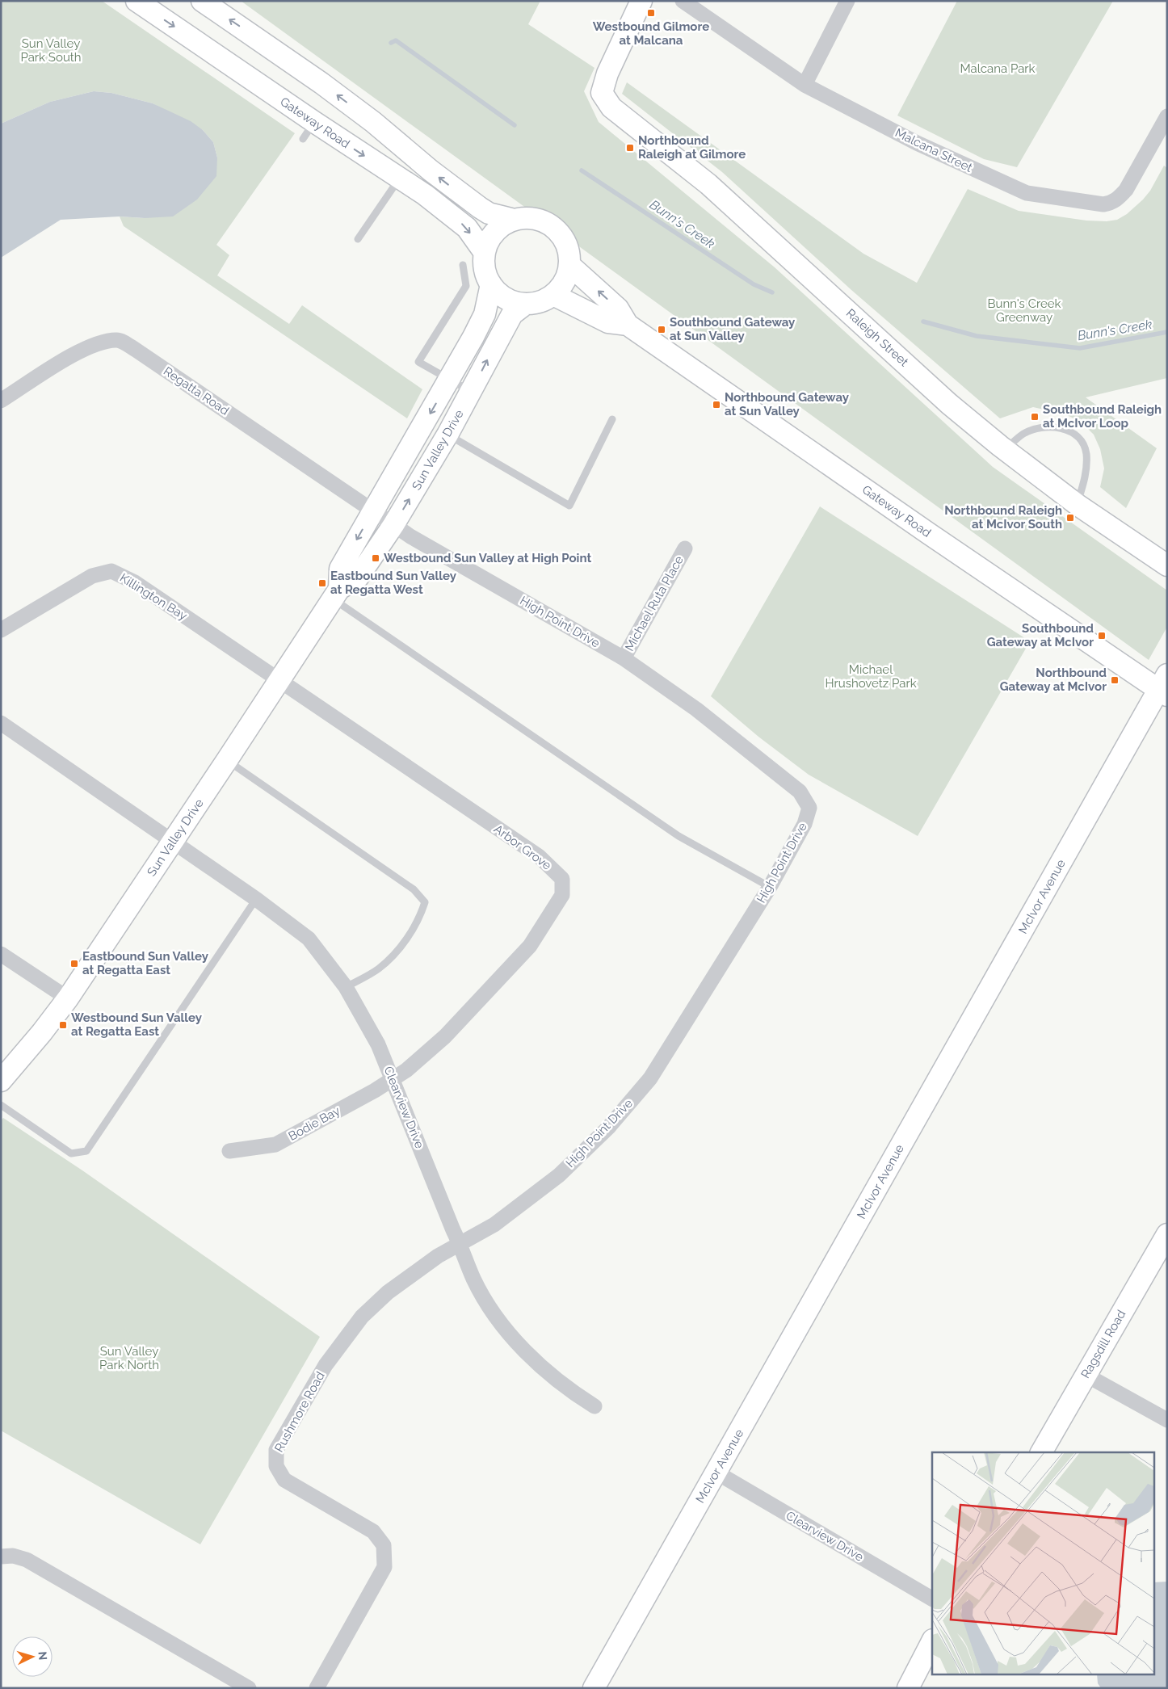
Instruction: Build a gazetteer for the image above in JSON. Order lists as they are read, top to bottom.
{
  "streets": {
    "street": [
      "Gateway Road",
      "Malcana Street",
      "Raleigh Street",
      "Regatta Road",
      "Sun Valley Drive",
      "Killington Bay",
      "Michael Ruta Place",
      "High Point Drive",
      "Arbor Grove",
      "McIvor Avenue",
      "Clearview Drive",
      "Bodie Bay",
      "Ragsdill Road",
      "Rushmore Road"
    ]
  },
  "crossings": [
    ["Gateway Road", "Sun Valley Drive"],
    ["Gateway Road", "McIvor Avenue"],
    ["Regatta Road", "Sun Valley Drive"],
    ["Regatta Road", "High Point Drive"],
    ["Sun Valley Drive", "Killington Bay"],
    ["Sun Valley Drive", "High Point Drive"],
    ["Sun Valley Drive", "Arbor Grove"],
    ["Sun Valley Drive", "Clearview Drive"],
    ["Killington Bay", "Arbor Grove"],
    ["Michael Ruta Place", "High Point Drive"],
    ["High Point Drive", "Clearview Drive"],
    ["High Point Drive", "Rushmore Road"],
    ["Arbor Grove", "Clearview Drive"],
    ["Arbor Grove", "Bodie Bay"],
    ["McIvor Avenue", "Clearview Drive"],
    ["Clearview Drive", "Bodie Bay"],
    ["Clearview Drive", "Rushmore Road"]
  ],
  "water": ["Bunn's Creek"],
  "parks": [
    "Sun Valley Park South",
    "Malcana Park",
    "Bunn's Creek Greenway",
    "Michael Hrushovetz Park",
    "Sun Valley Park North"
  ],
  "places": {
    "transit": [
      "Westbound Gilmore at Malcana",
      "Northbound Raleigh at Gilmore",
      "Southbound Gateway at Sun Valley",
      "Northbound Gateway at Sun Valley",
      "Southbound Raleigh at McIvor Loop",
      "Northbound Raleigh at McIvor South",
      "Westbound Sun Valley at High Point",
      "Eastbound Sun Valley at Regatta West",
      "Southbound Gateway at McIvor",
      "Northbound Gateway at McIvor",
      "Eastbound Sun Valley at Regatta East",
      "Westbound Sun Valley at Regatta East"
    ]
  },
  "north": "right"
}
